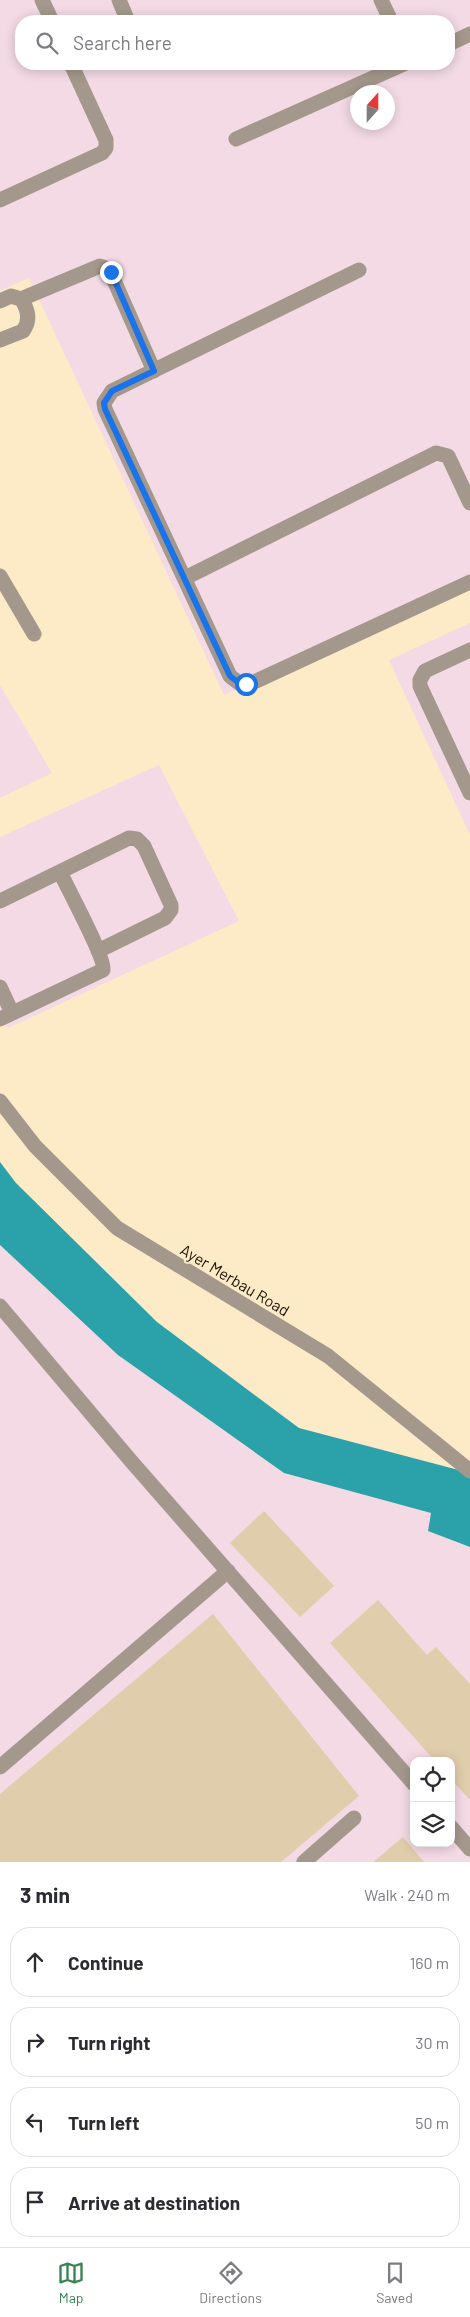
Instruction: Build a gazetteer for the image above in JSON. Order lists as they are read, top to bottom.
{
  "streets": {
    "street": ["Ayer Merbau Road"]
  },
  "north": "top",
  "page": {
    "search": "Search here",
    "heading": ["3 min", "Walk · 240 m"],
    "list": [
      ["Continue", "160 m"],
      ["Turn right", "30 m"],
      ["Turn left", "50 m"],
      "Arrive at destination"
    ],
    "nav": ["Map", "Directions", "Saved"]
  }
}
